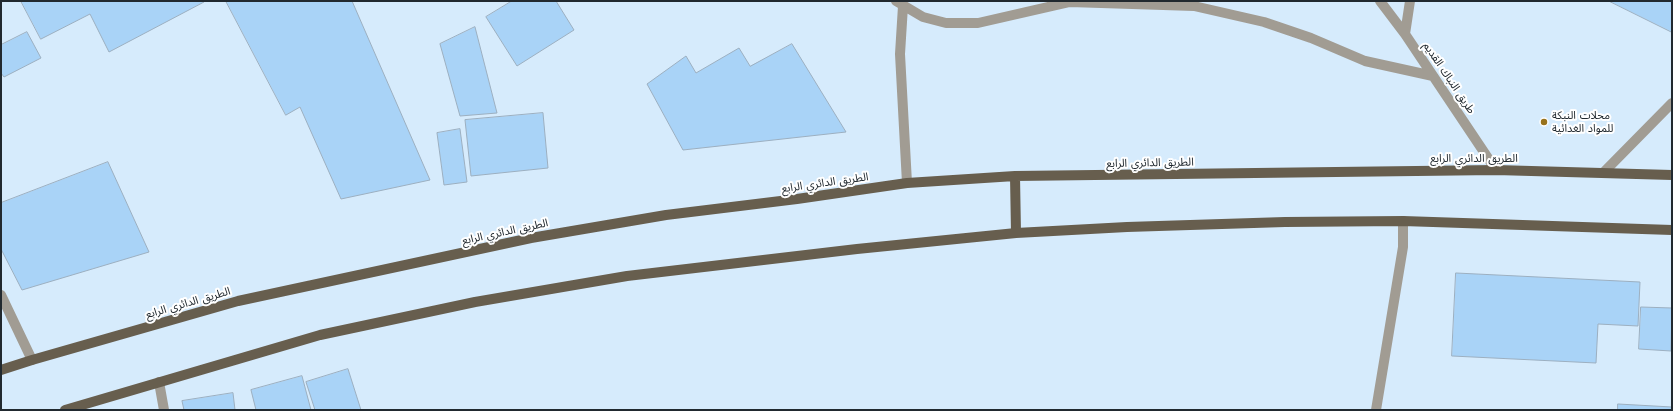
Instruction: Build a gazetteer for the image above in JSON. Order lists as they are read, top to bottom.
{
  "streets": {
    "main road": ["الطريق الدائري الرابع"],
    "street": ["طريق النباك القديم"]
  },
  "crossings": [
    ["طريق النباك القديم", "الطريق الدائري الرابع"]
  ],
  "places": ["محلات النبكة للمواد الغدائية"]
}
